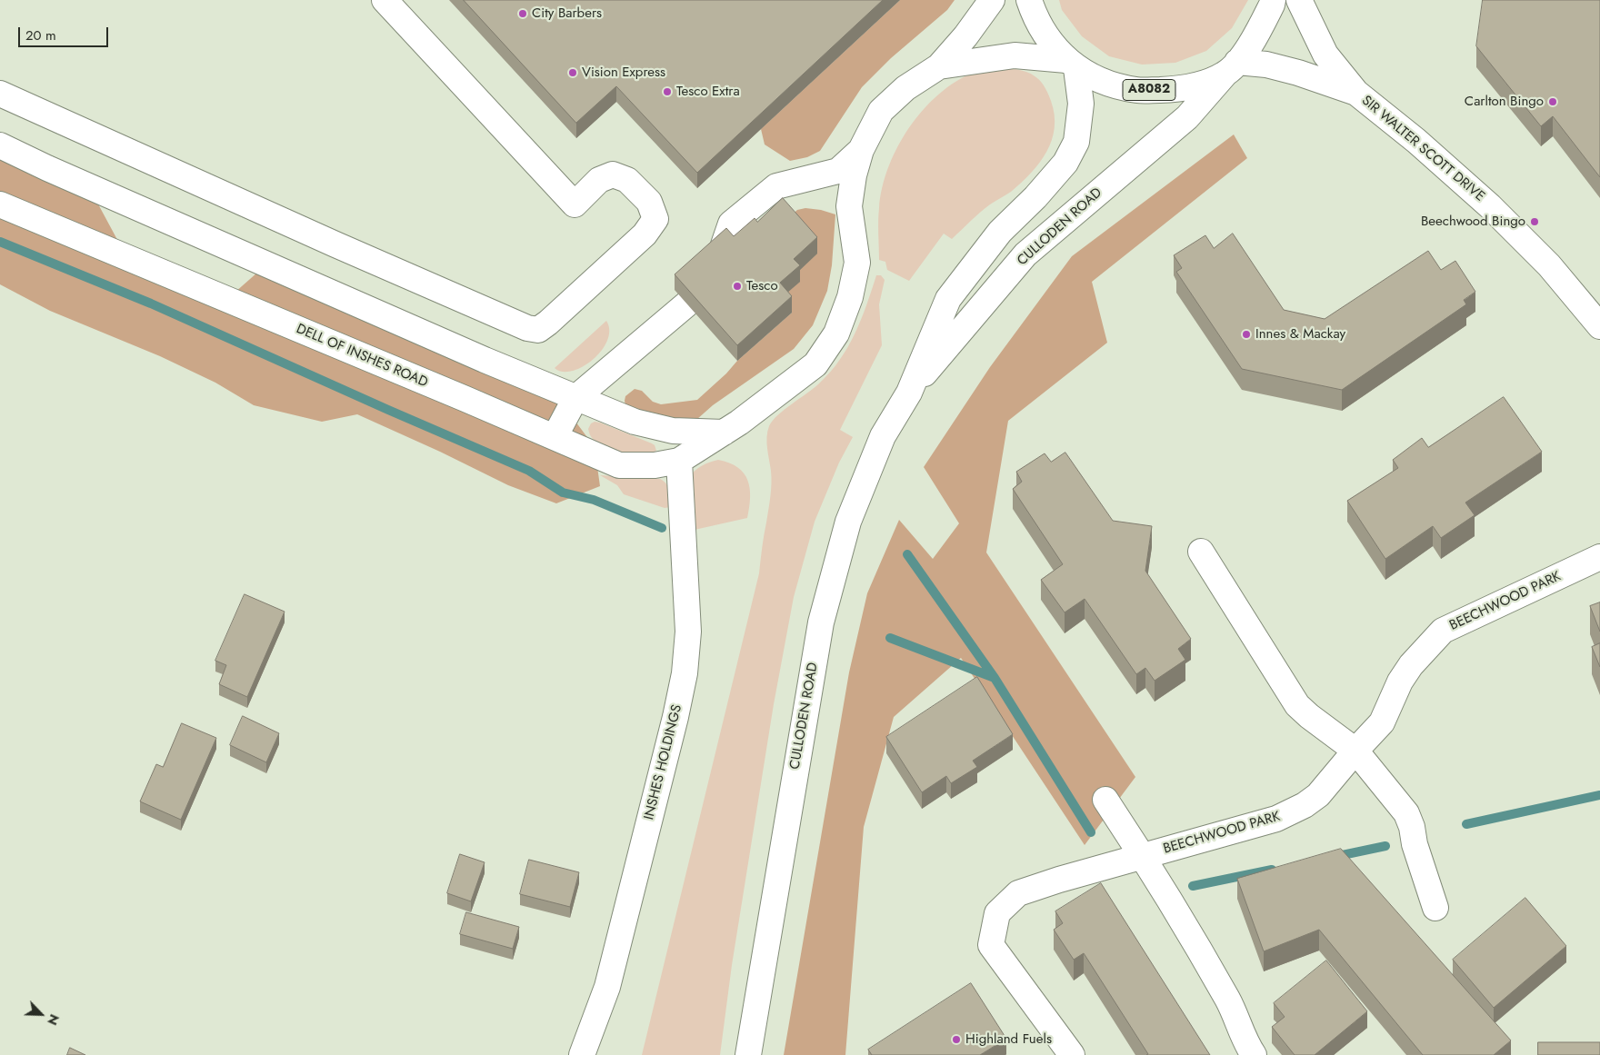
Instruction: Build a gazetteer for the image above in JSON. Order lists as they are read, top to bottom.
{
  "streets": {
    "street": [
      "A8082",
      "SIR WALTER SCOTT DRIVE",
      "CULLODEN ROAD",
      "DELL OF INSHES ROAD",
      "BEECHWOOD PARK",
      "INSHES HOLDINGS"
    ]
  },
  "crossings": [
    ["A8082", "SIR WALTER SCOTT DRIVE"],
    ["A8082", "CULLODEN ROAD"],
    ["A8082", "DELL OF INSHES ROAD"],
    ["SIR WALTER SCOTT DRIVE", "CULLODEN ROAD"],
    ["CULLODEN ROAD", "DELL OF INSHES ROAD"],
    ["DELL OF INSHES ROAD", "INSHES HOLDINGS"]
  ],
  "places": [
    "City Barbers",
    "Vision Express",
    "Tesco Extra",
    "Carlton Bingo",
    "Beechwood Bingo",
    "Tesco",
    "Innes & Mackay",
    "Highland Fuels"
  ],
  "scale_bar": "20 m",
  "north": "bottom right"
}
